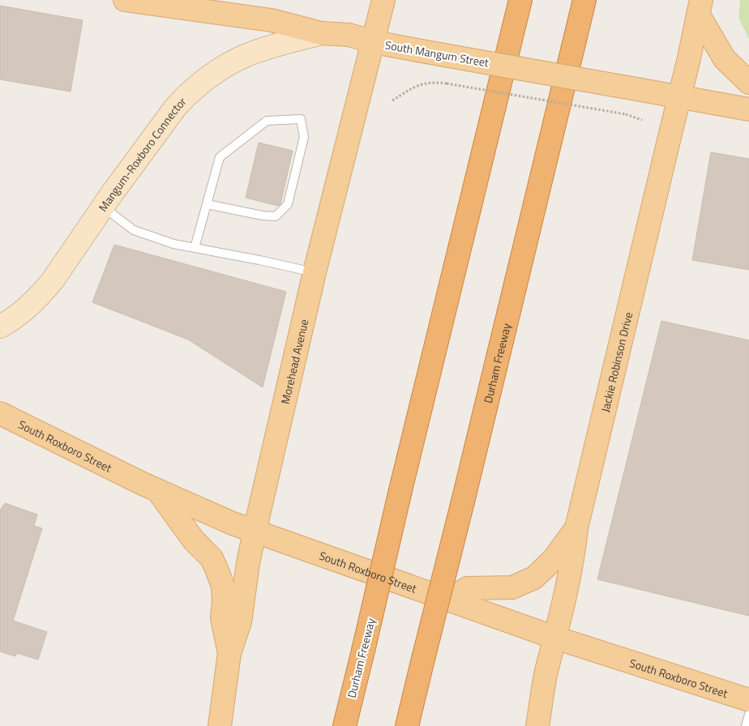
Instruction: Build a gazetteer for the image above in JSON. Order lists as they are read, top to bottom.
{
  "streets": {
    "highway": ["Durham Freeway"],
    "main road": [
      "South Mangum Street",
      "Mangum-Roxboro Connector",
      "Morehead Avenue",
      "Jackie Robinson Drive",
      "South Roxboro Street"
    ]
  },
  "crossings": [
    ["South Mangum Street", "Mangum-Roxboro Connector"],
    ["South Mangum Street", "Morehead Avenue"],
    ["South Mangum Street", "Jackie Robinson Drive"],
    ["Morehead Avenue", "South Roxboro Street"],
    ["Jackie Robinson Drive", "South Roxboro Street"]
  ]
}
